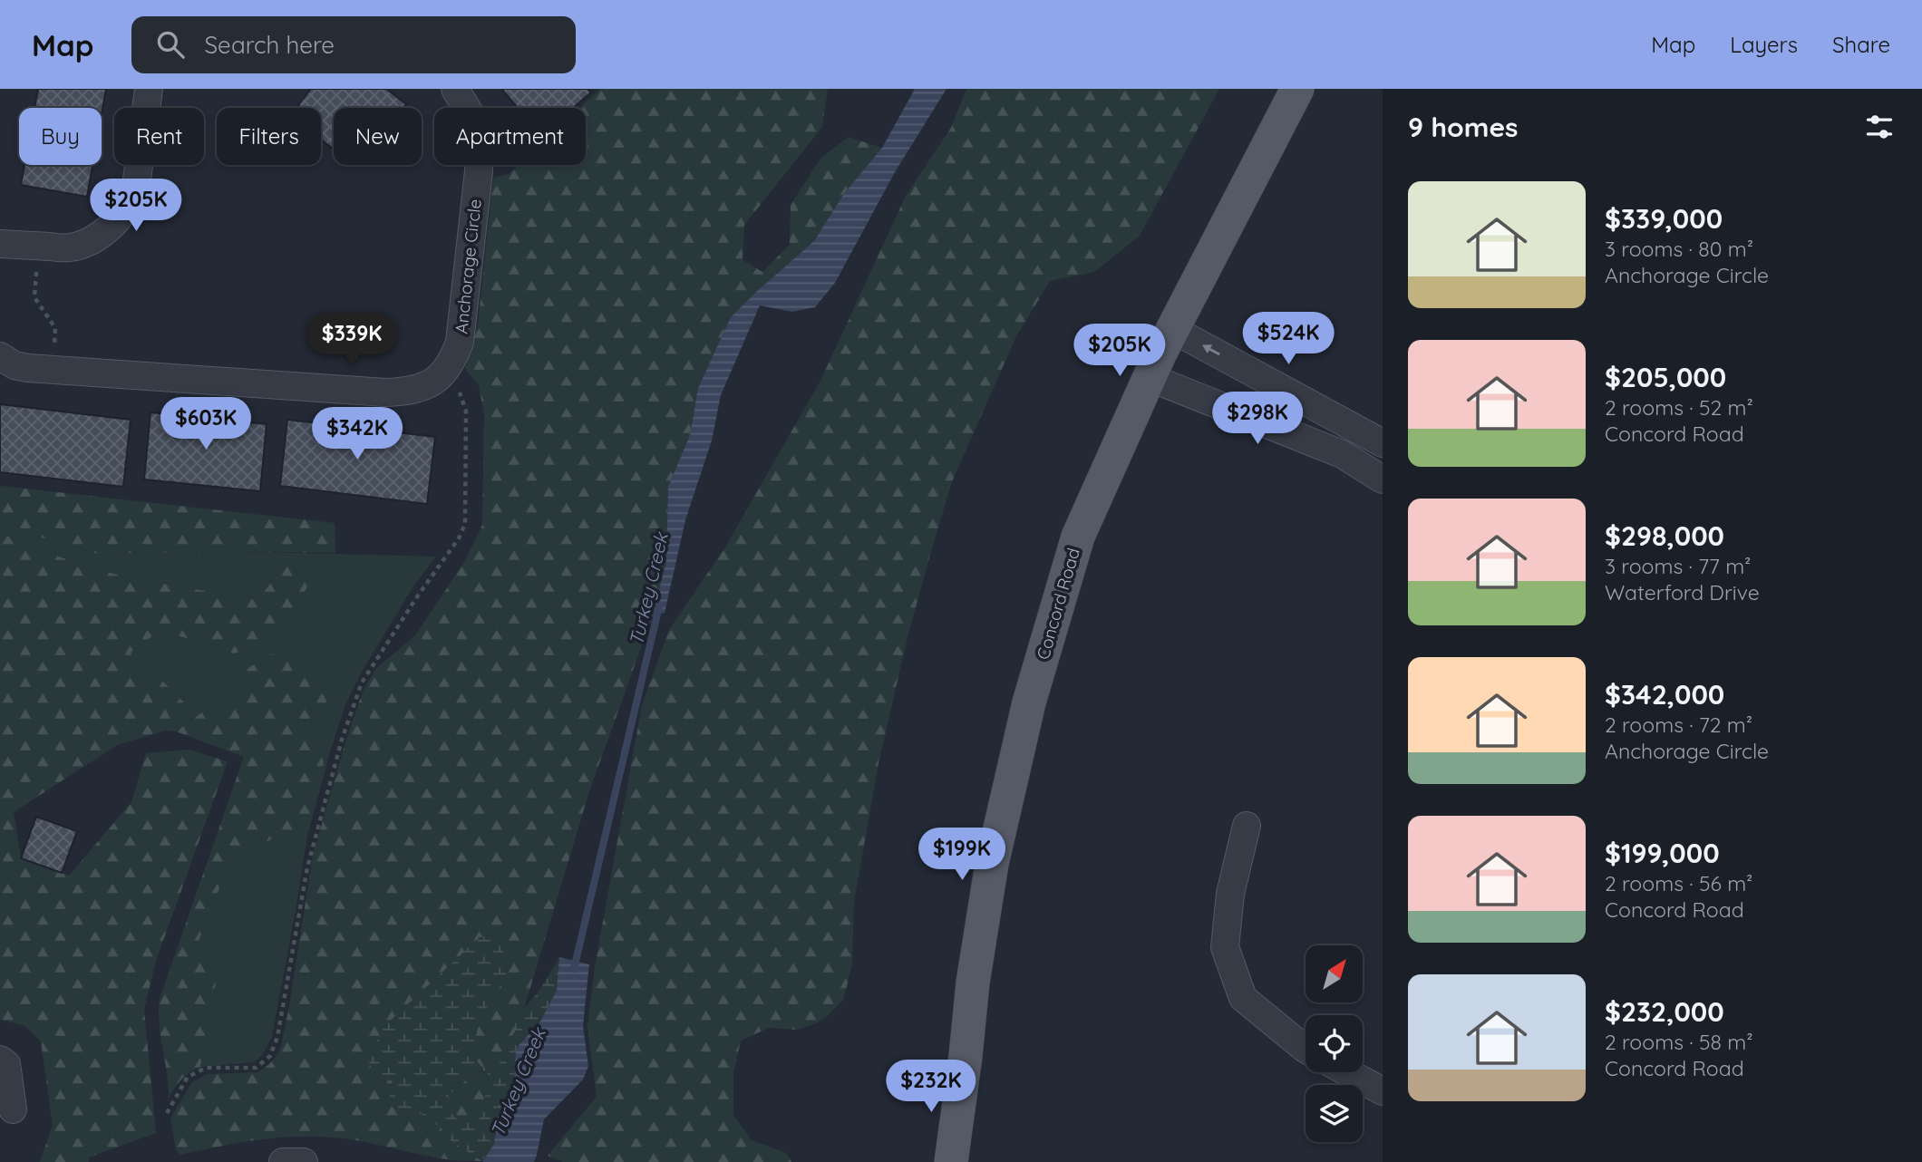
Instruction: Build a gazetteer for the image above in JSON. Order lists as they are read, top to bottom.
{
  "streets": {
    "main road": ["Concord Road"],
    "street": ["Anchorage Circle"]
  },
  "water": ["Turkey Creek"],
  "north": "top right",
  "page": {
    "header": "Map",
    "search": "Search here",
    "nav": ["Map", "Layers", "Share"],
    "heading": "9 homes",
    "chip": [
      "Buy",
      "Rent",
      "Filters",
      "New",
      "Apartment"
    ],
    "list": [
      {
        "name": "$339,000",
        "note": "3 rooms · 80 m² · Anchorage Circle"
      },
      {
        "name": "$205,000",
        "note": "2 rooms · 52 m² · Concord Road"
      },
      {
        "name": "$298,000",
        "note": "3 rooms · 77 m² · Waterford Drive"
      },
      {
        "name": "$342,000",
        "note": "2 rooms · 72 m² · Anchorage Circle"
      },
      {
        "name": "$199,000",
        "note": "2 rooms · 56 m² · Concord Road"
      },
      {
        "name": "$232,000",
        "note": "2 rooms · 58 m² · Concord Road"
      }
    ],
    "price": [
      "$205K",
      "$524K",
      "$339K",
      "$205K",
      "$298K",
      "$603K",
      "$342K",
      "$199K",
      "$232K"
    ]
  }
}
